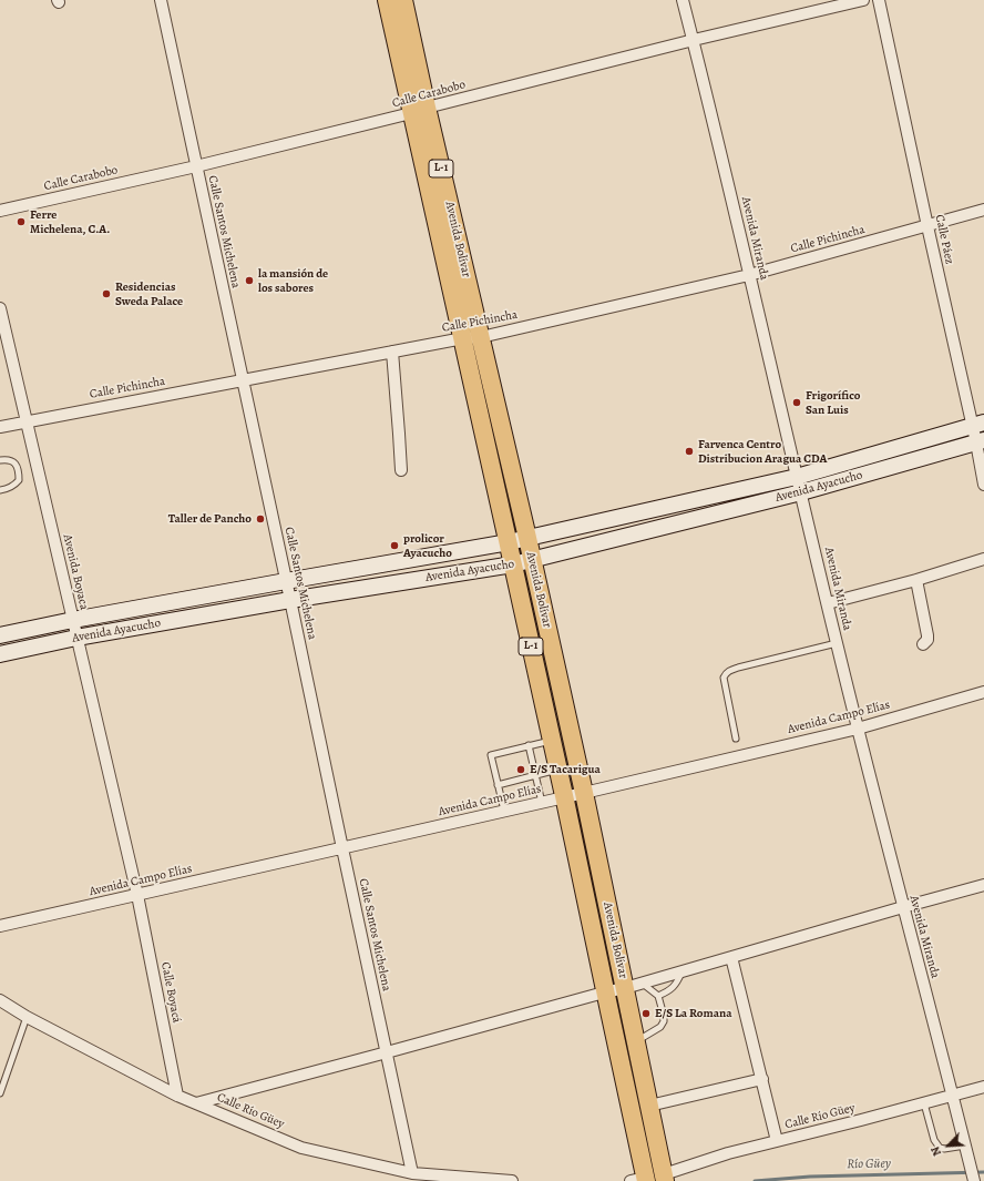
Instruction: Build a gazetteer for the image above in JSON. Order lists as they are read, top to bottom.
{
  "streets": {
    "main road": ["L-1", "Avenida Bolívar"],
    "street": [
      "Calle Carabobo",
      "Calle Santos Michelena",
      "Avenida Miranda",
      "Calle Pichincha",
      "Calle Páez",
      "Avenida Ayacucho",
      "Avenida Boyaca",
      "Avenida Campo Elías",
      "Calle Boyacá",
      "Calle Río Güey"
    ]
  },
  "crossings": [
    ["Calle Carabobo", "Calle Santos Michelena"],
    ["Calle Carabobo", "Avenida Miranda"],
    ["Calle Carabobo", "Avenida Bolívar"],
    ["Calle Santos Michelena", "Calle Pichincha"],
    ["Calle Santos Michelena", "Avenida Ayacucho"],
    ["Calle Santos Michelena", "Avenida Campo Elías"],
    ["Calle Santos Michelena", "Calle Río Güey"],
    ["Avenida Miranda", "Calle Pichincha"],
    ["Avenida Miranda", "Avenida Ayacucho"],
    ["Avenida Miranda", "Avenida Campo Elías"],
    ["Avenida Miranda", "Calle Río Güey"],
    ["Avenida Bolívar", "Calle Pichincha"],
    ["Avenida Bolívar", "Avenida Ayacucho"],
    ["Avenida Bolívar", "Avenida Campo Elías"],
    ["Avenida Bolívar", "Calle Río Güey"],
    ["Calle Pichincha", "Calle Páez"],
    ["Calle Pichincha", "Avenida Boyaca"],
    ["Calle Páez", "Avenida Ayacucho"],
    ["Avenida Ayacucho", "Avenida Boyaca"],
    ["Avenida Boyaca", "Avenida Campo Elías"],
    ["Avenida Boyaca", "Calle Boyacá"],
    ["Avenida Campo Elías", "Calle Boyacá"],
    ["Calle Boyacá", "Calle Río Güey"]
  ],
  "water": ["Río Güey"],
  "places": [
    "Ferre Michelena, C.A.",
    "la mansión de los sabores",
    "Residencias Sweda Palace",
    "Frigorífico San Luis",
    "Farvenca Centro Distribucion Aragua CDA",
    "Taller de Pancho",
    "prolicor Ayacucho",
    "E/S Tacarigua",
    "E/S La Romana"
  ],
  "north": "bottom left"
}
